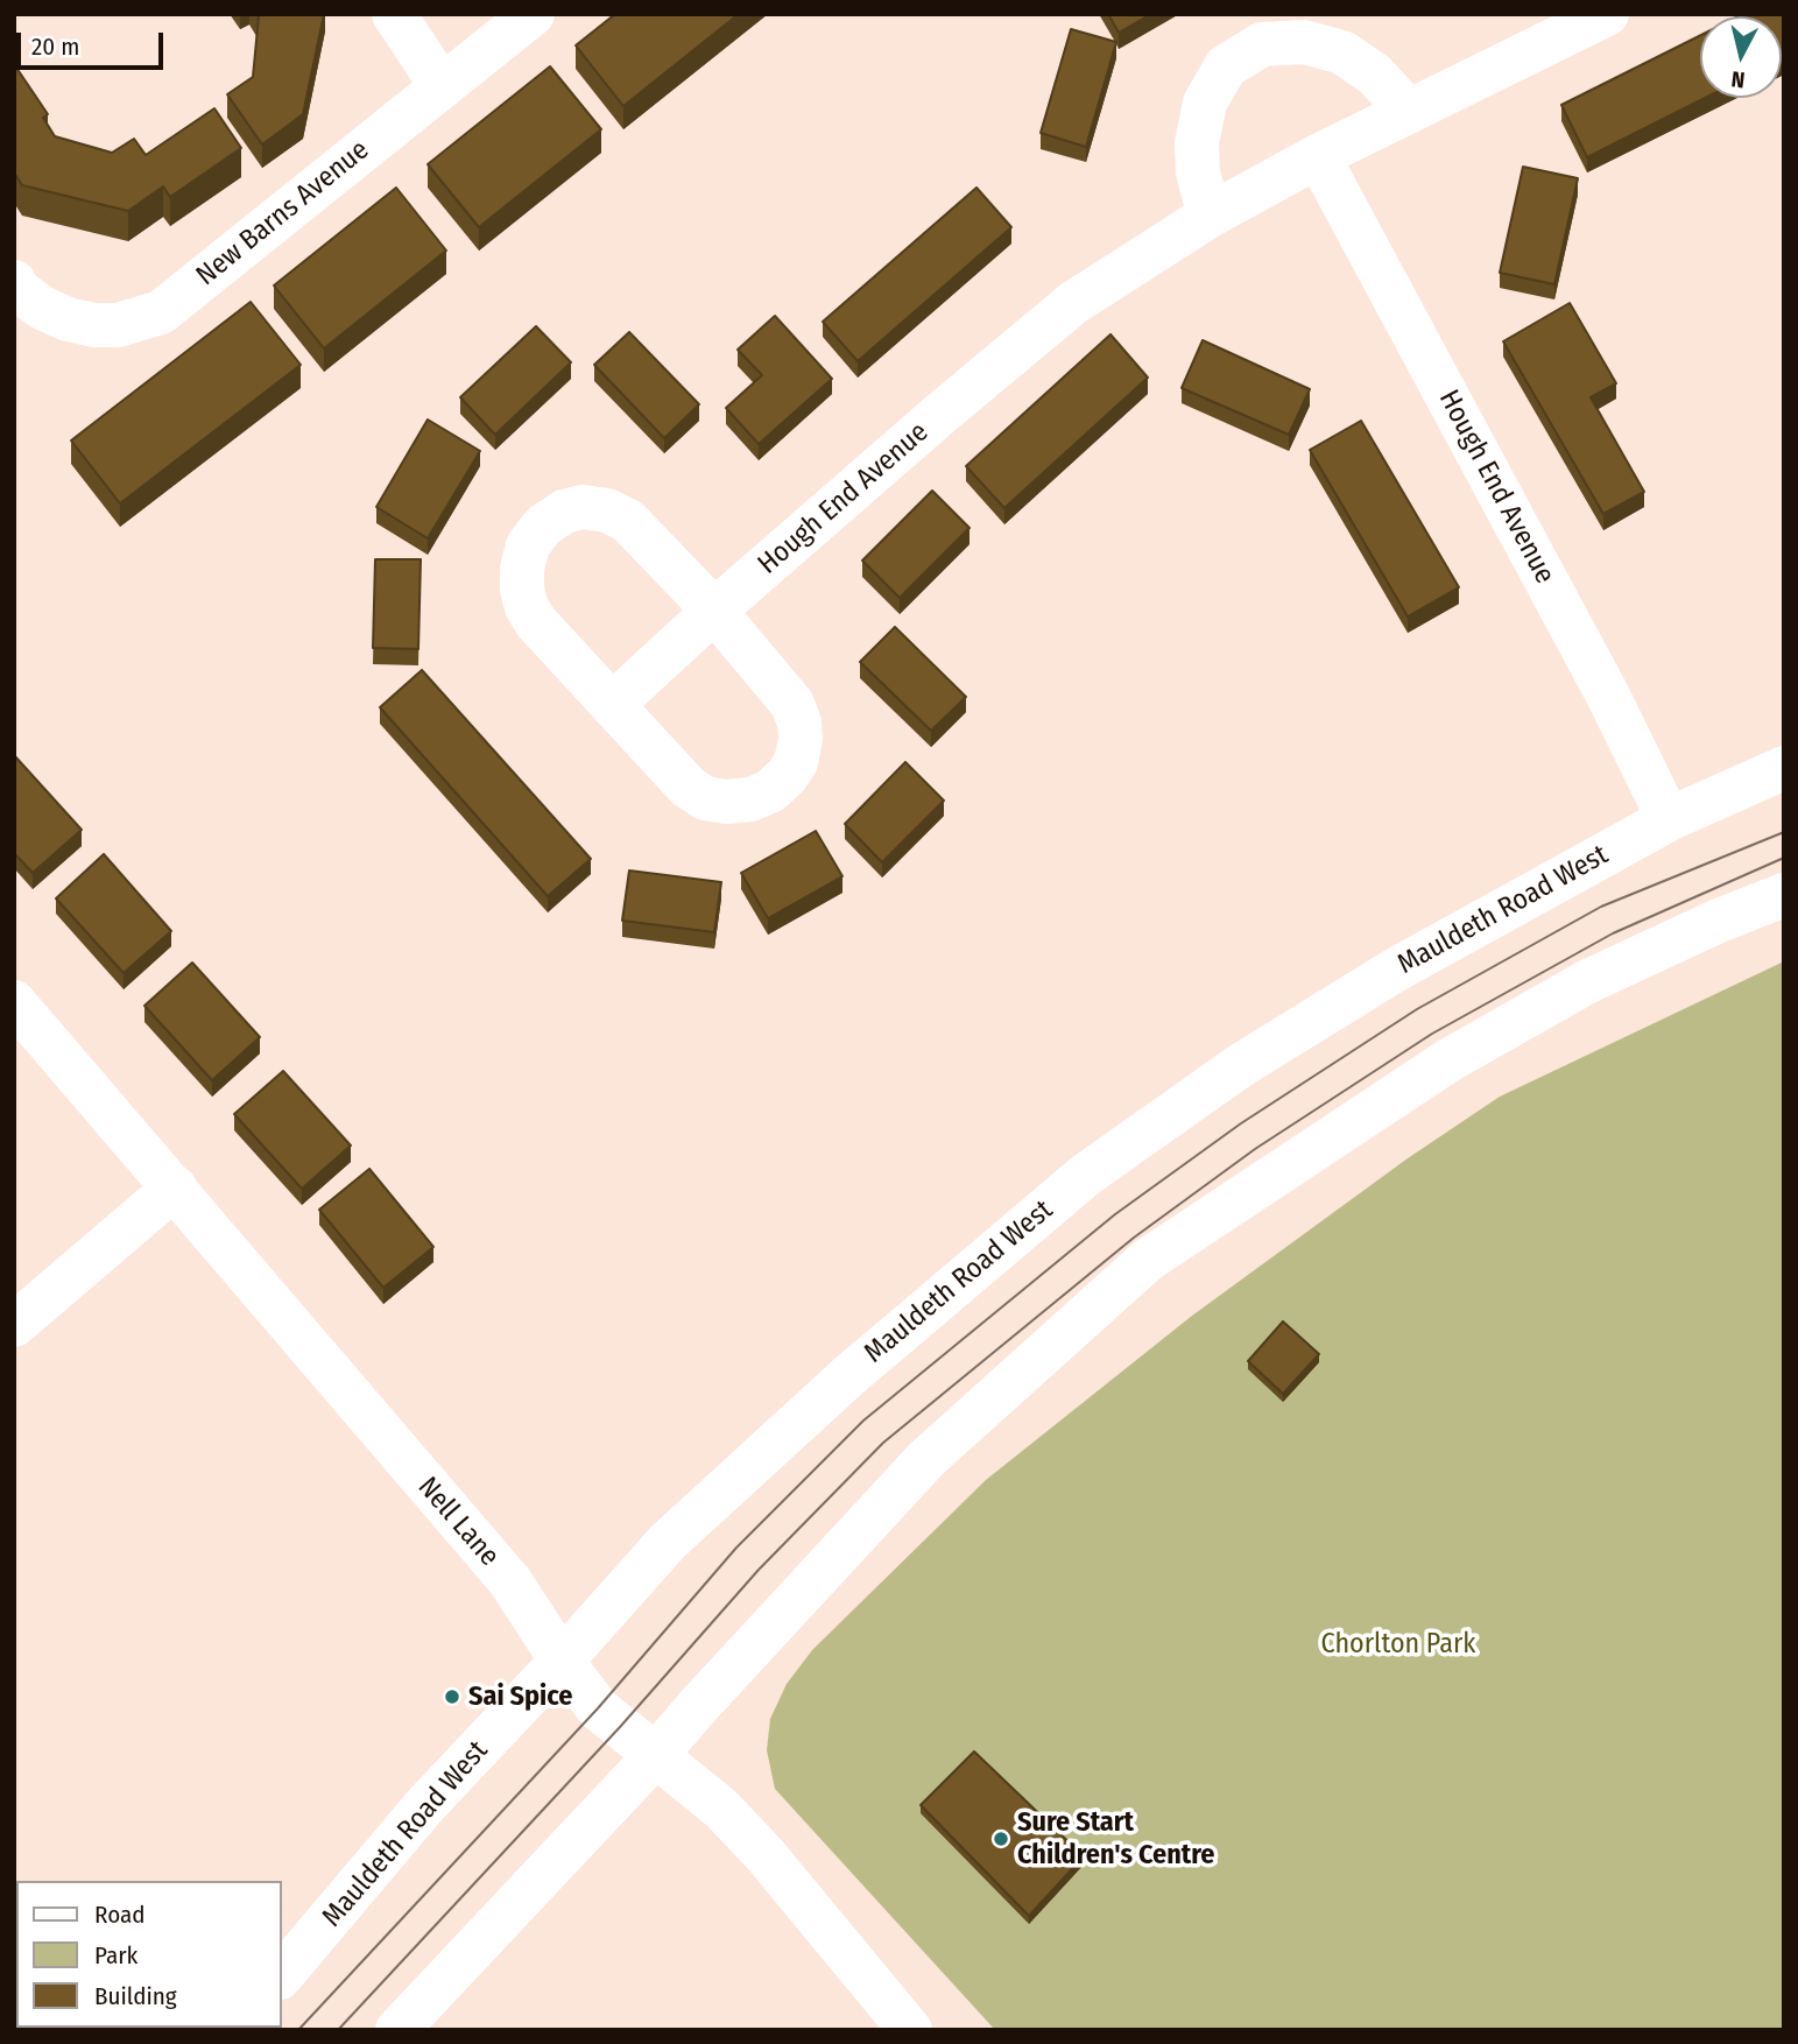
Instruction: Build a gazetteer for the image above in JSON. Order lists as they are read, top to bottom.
{
  "streets": {
    "street": [
      "New Barns Avenue",
      "Hough End Avenue",
      "Mauldeth Road West",
      "Nell Lane"
    ]
  },
  "crossings": [
    ["Hough End Avenue", "Mauldeth Road West"],
    ["Mauldeth Road West", "Nell Lane"]
  ],
  "parks": ["Chorlton Park"],
  "places": ["Sai Spice", "Sure Start Children's Centre"],
  "legend": ["Road", "Park", "Building"],
  "scale_bar": "20 m",
  "north": "bottom"
}
